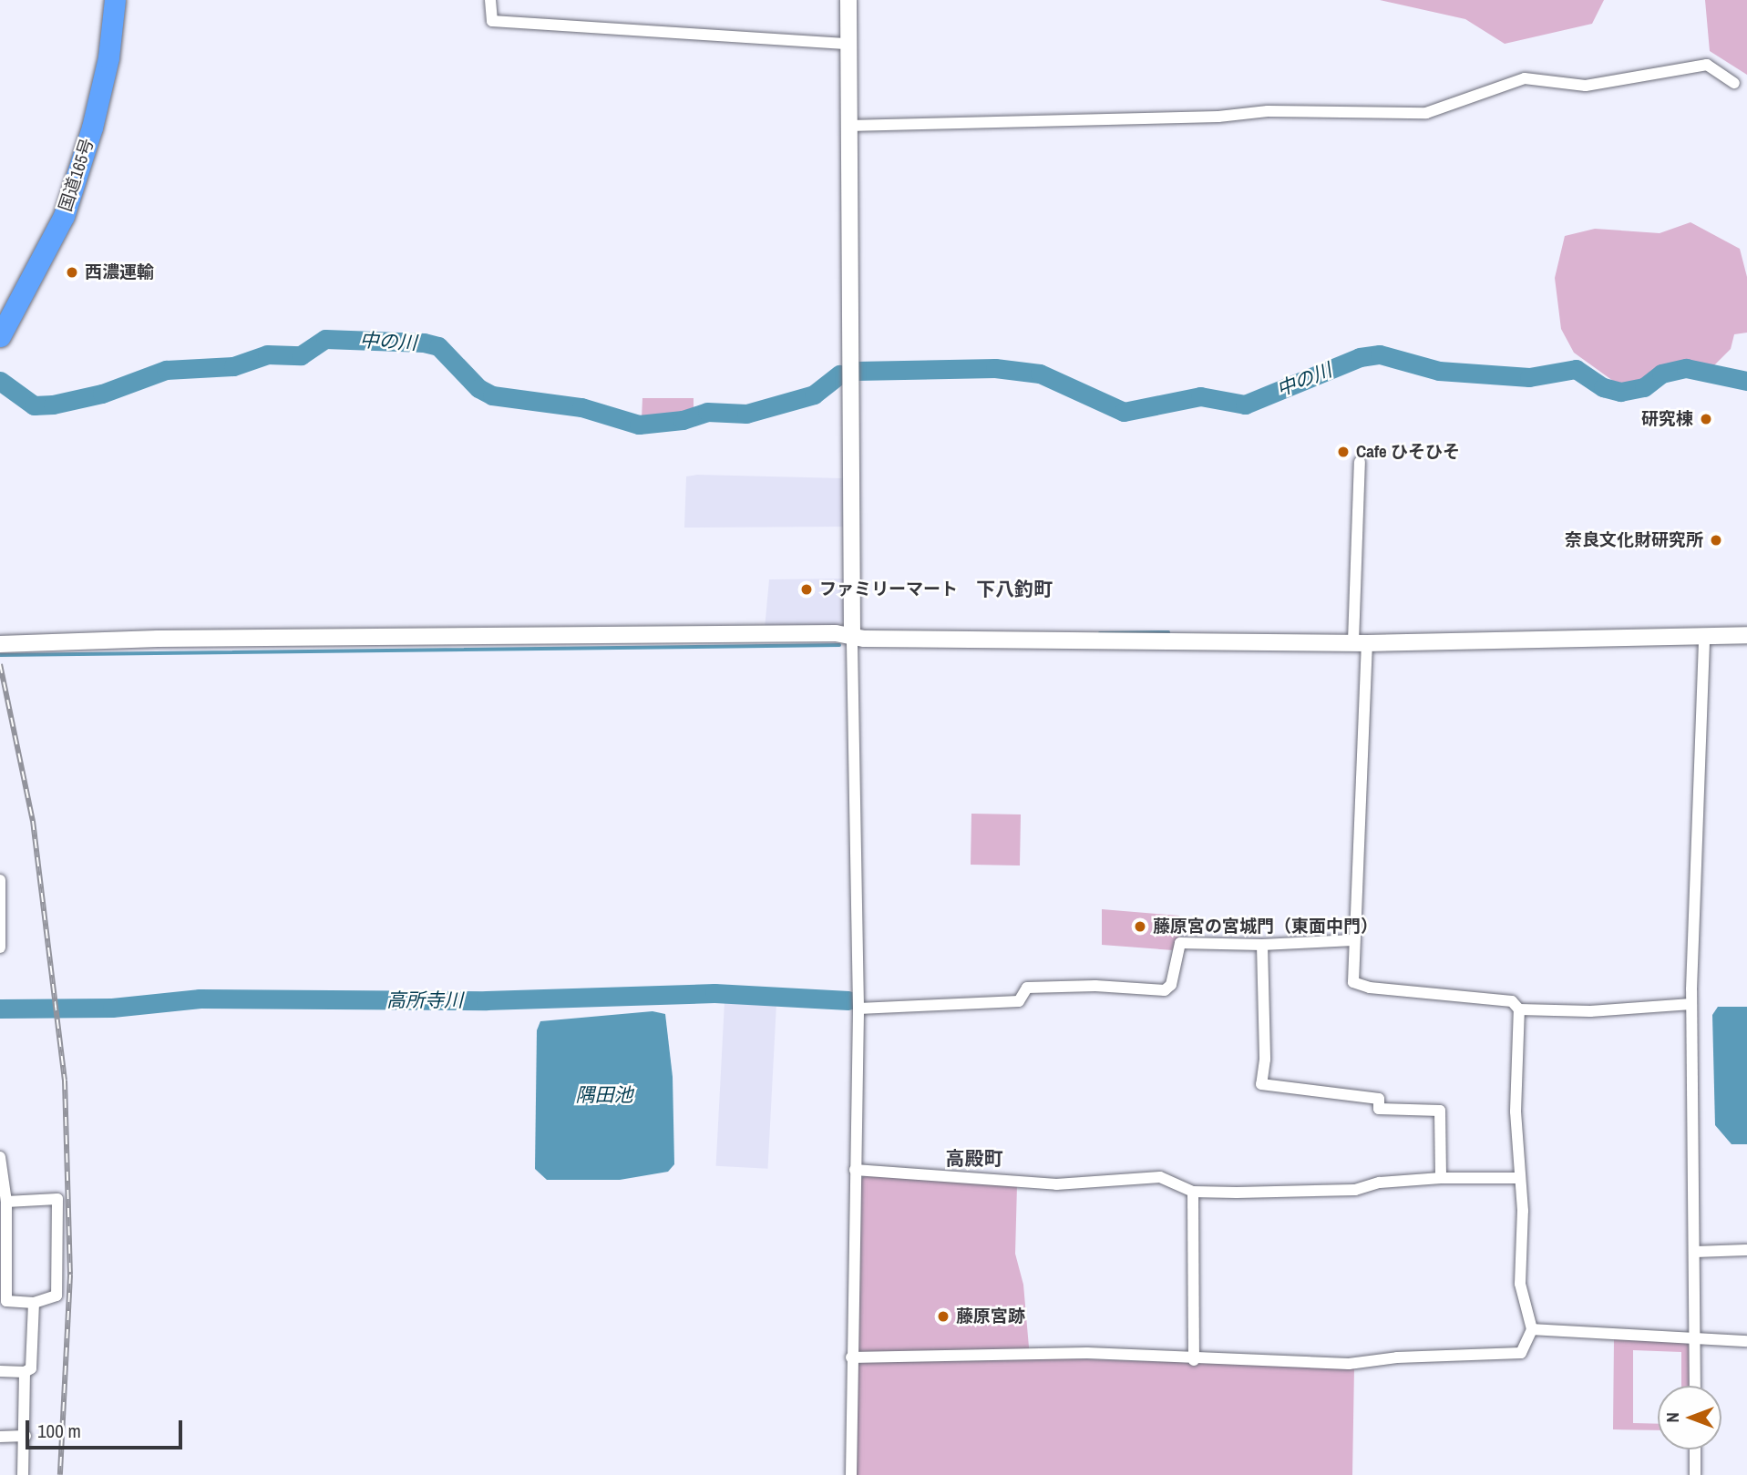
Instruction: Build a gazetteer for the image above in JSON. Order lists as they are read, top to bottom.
{
  "streets": {
    "highway": ["国道165号"]
  },
  "districts": ["下八釣町", "高殿町"],
  "water": ["中の川", "高所寺川", "隅田池"],
  "places": [
    "西濃運輸",
    "研究棟",
    "Cafe ひそひそ",
    "奈良文化財研究所",
    "ファミリーマート",
    "藤原宮の宮城門（東面中門）",
    "藤原宮跡"
  ],
  "scale_bar": "100 m",
  "north": "left"
}
